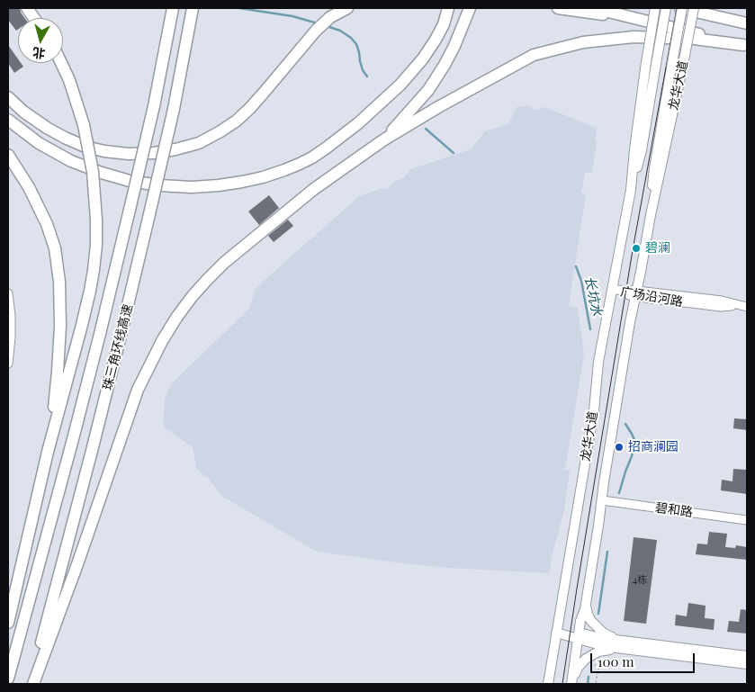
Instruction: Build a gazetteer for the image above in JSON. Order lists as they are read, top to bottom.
{
  "streets": {
    "highway": ["珠三角环线高速"],
    "main road": ["龙华大道"],
    "street": ["广场沿河路", "碧和路"]
  },
  "crossings": [
    ["龙华大道", "广场沿河路"],
    ["龙华大道", "碧和路"]
  ],
  "water": ["长坑水"],
  "places": ["碧澜", "招商澜园"],
  "house_numbers": ["4栋"],
  "scale_bar": "100 m",
  "north": "bottom"
}
